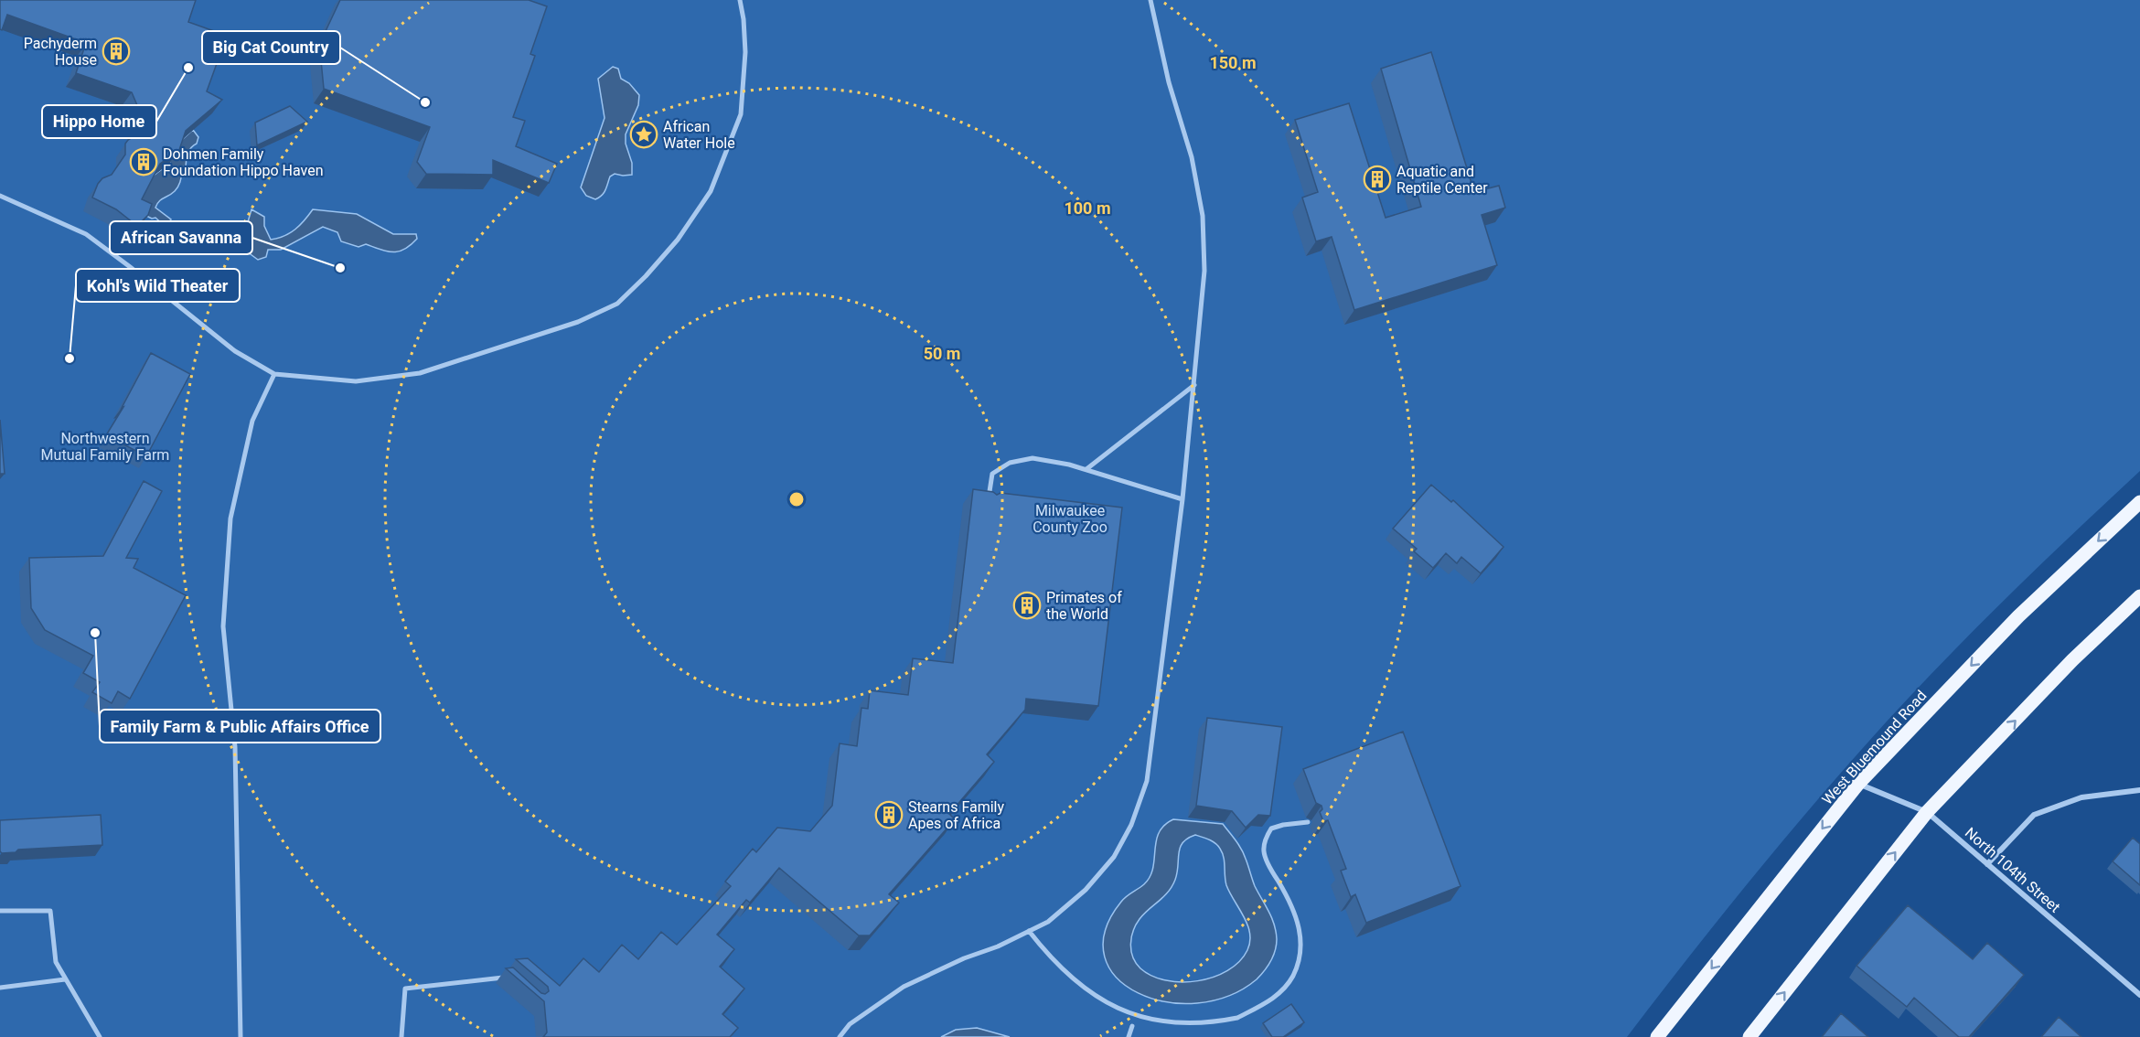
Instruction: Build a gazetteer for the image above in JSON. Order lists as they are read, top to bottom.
{
  "streets": {
    "main road": ["West Bluemound Road"],
    "street": ["North 104th Street"]
  },
  "crossings": [
    ["West Bluemound Road", "North 104th Street"]
  ],
  "parks": ["Northwestern Mutual Family Farm", "Milwaukee County Zoo"],
  "places": {
    "building": [
      "Pachyderm House",
      "Dohmen Family Foundation Hippo Haven",
      "Aquatic and Reptile Center",
      "Primates of the World",
      "Stearns Family Apes of Africa"
    ],
    "other": [
      "Hippo Home",
      "Big Cat Country",
      "African Savanna",
      "Kohl's Wild Theater",
      "Family Farm & Public Affairs Office"
    ],
    "place": ["African Water Hole"]
  },
  "rings": ["150 m", "100 m", "50 m"]
}
